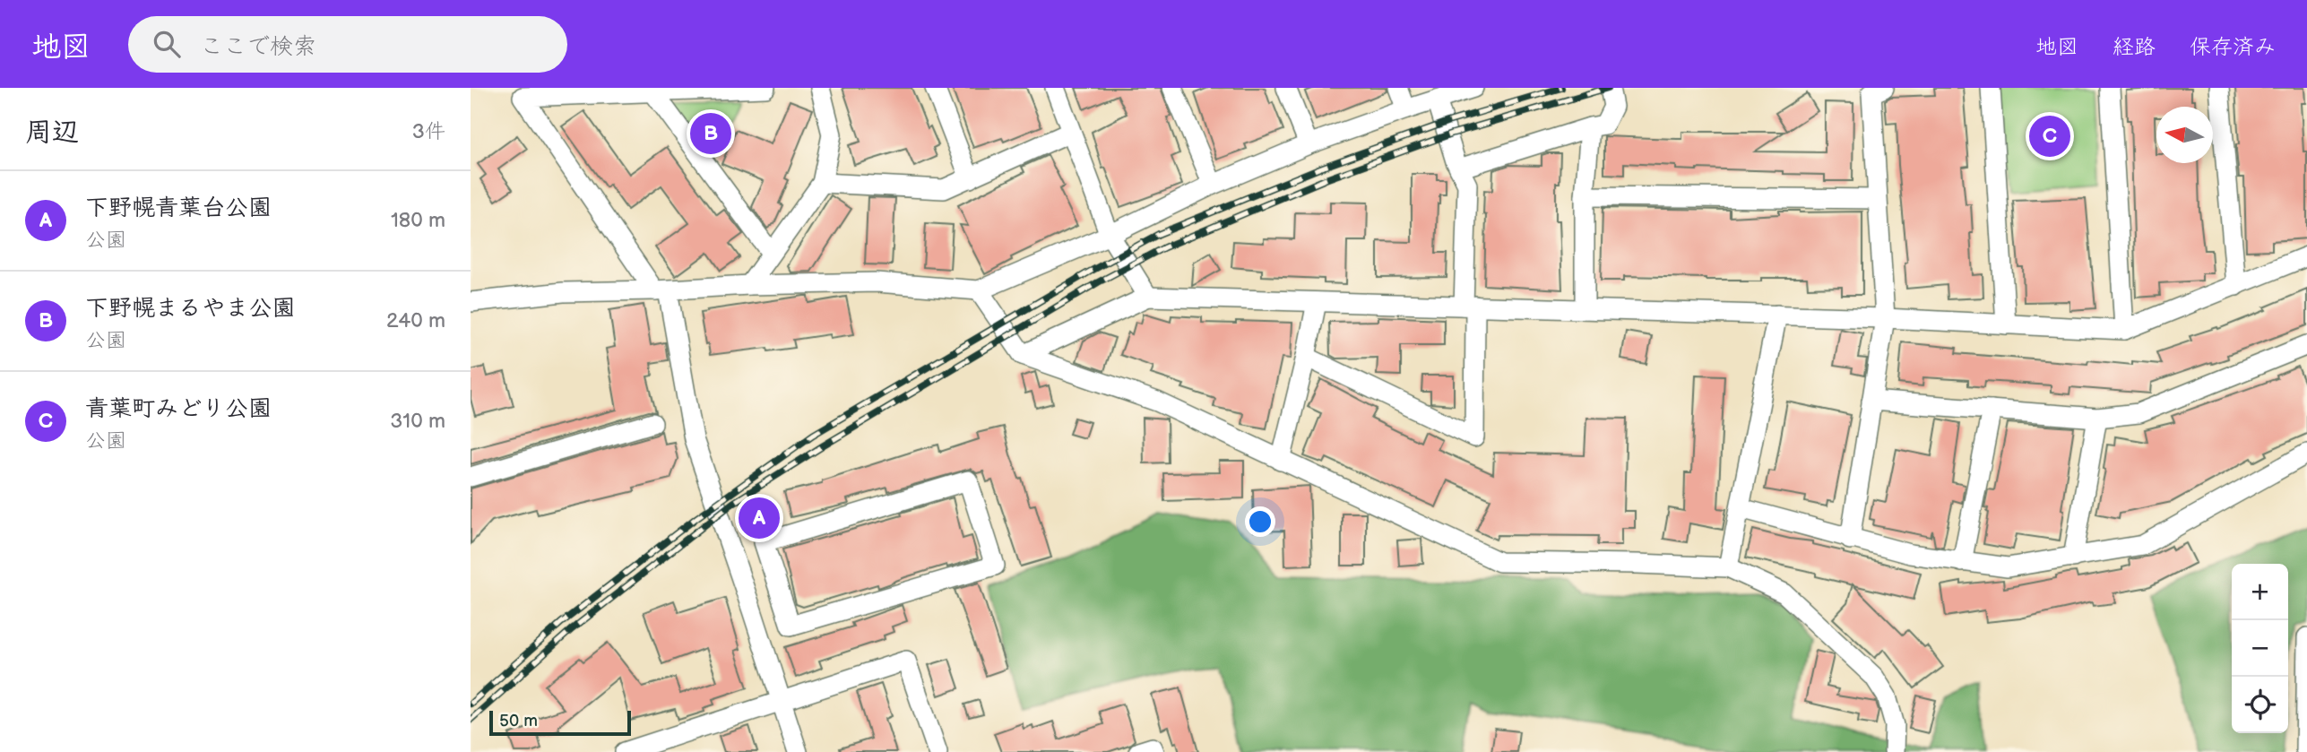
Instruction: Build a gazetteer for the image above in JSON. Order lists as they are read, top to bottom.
{
  "scale_bar": "50 m",
  "north": "left",
  "page": {
    "header": "地図",
    "search": "ここで検索",
    "nav": ["地図", "経路", "保存済み"],
    "heading": ["周辺", "3件"],
    "pins": ["B", "C", "A"],
    "list": [
      {
        "mark": "A",
        "name": "下野幌青葉台公園",
        "note": "公園",
        "value": "180 m"
      },
      {
        "mark": "B",
        "name": "下野幌まるやま公園",
        "note": "公園",
        "value": "240 m"
      },
      {
        "mark": "C",
        "name": "青葉町みどり公園",
        "note": "公園",
        "value": "310 m"
      }
    ],
    "map_buttons": ["+", "−"],
    "scale": "50 m"
  }
}
